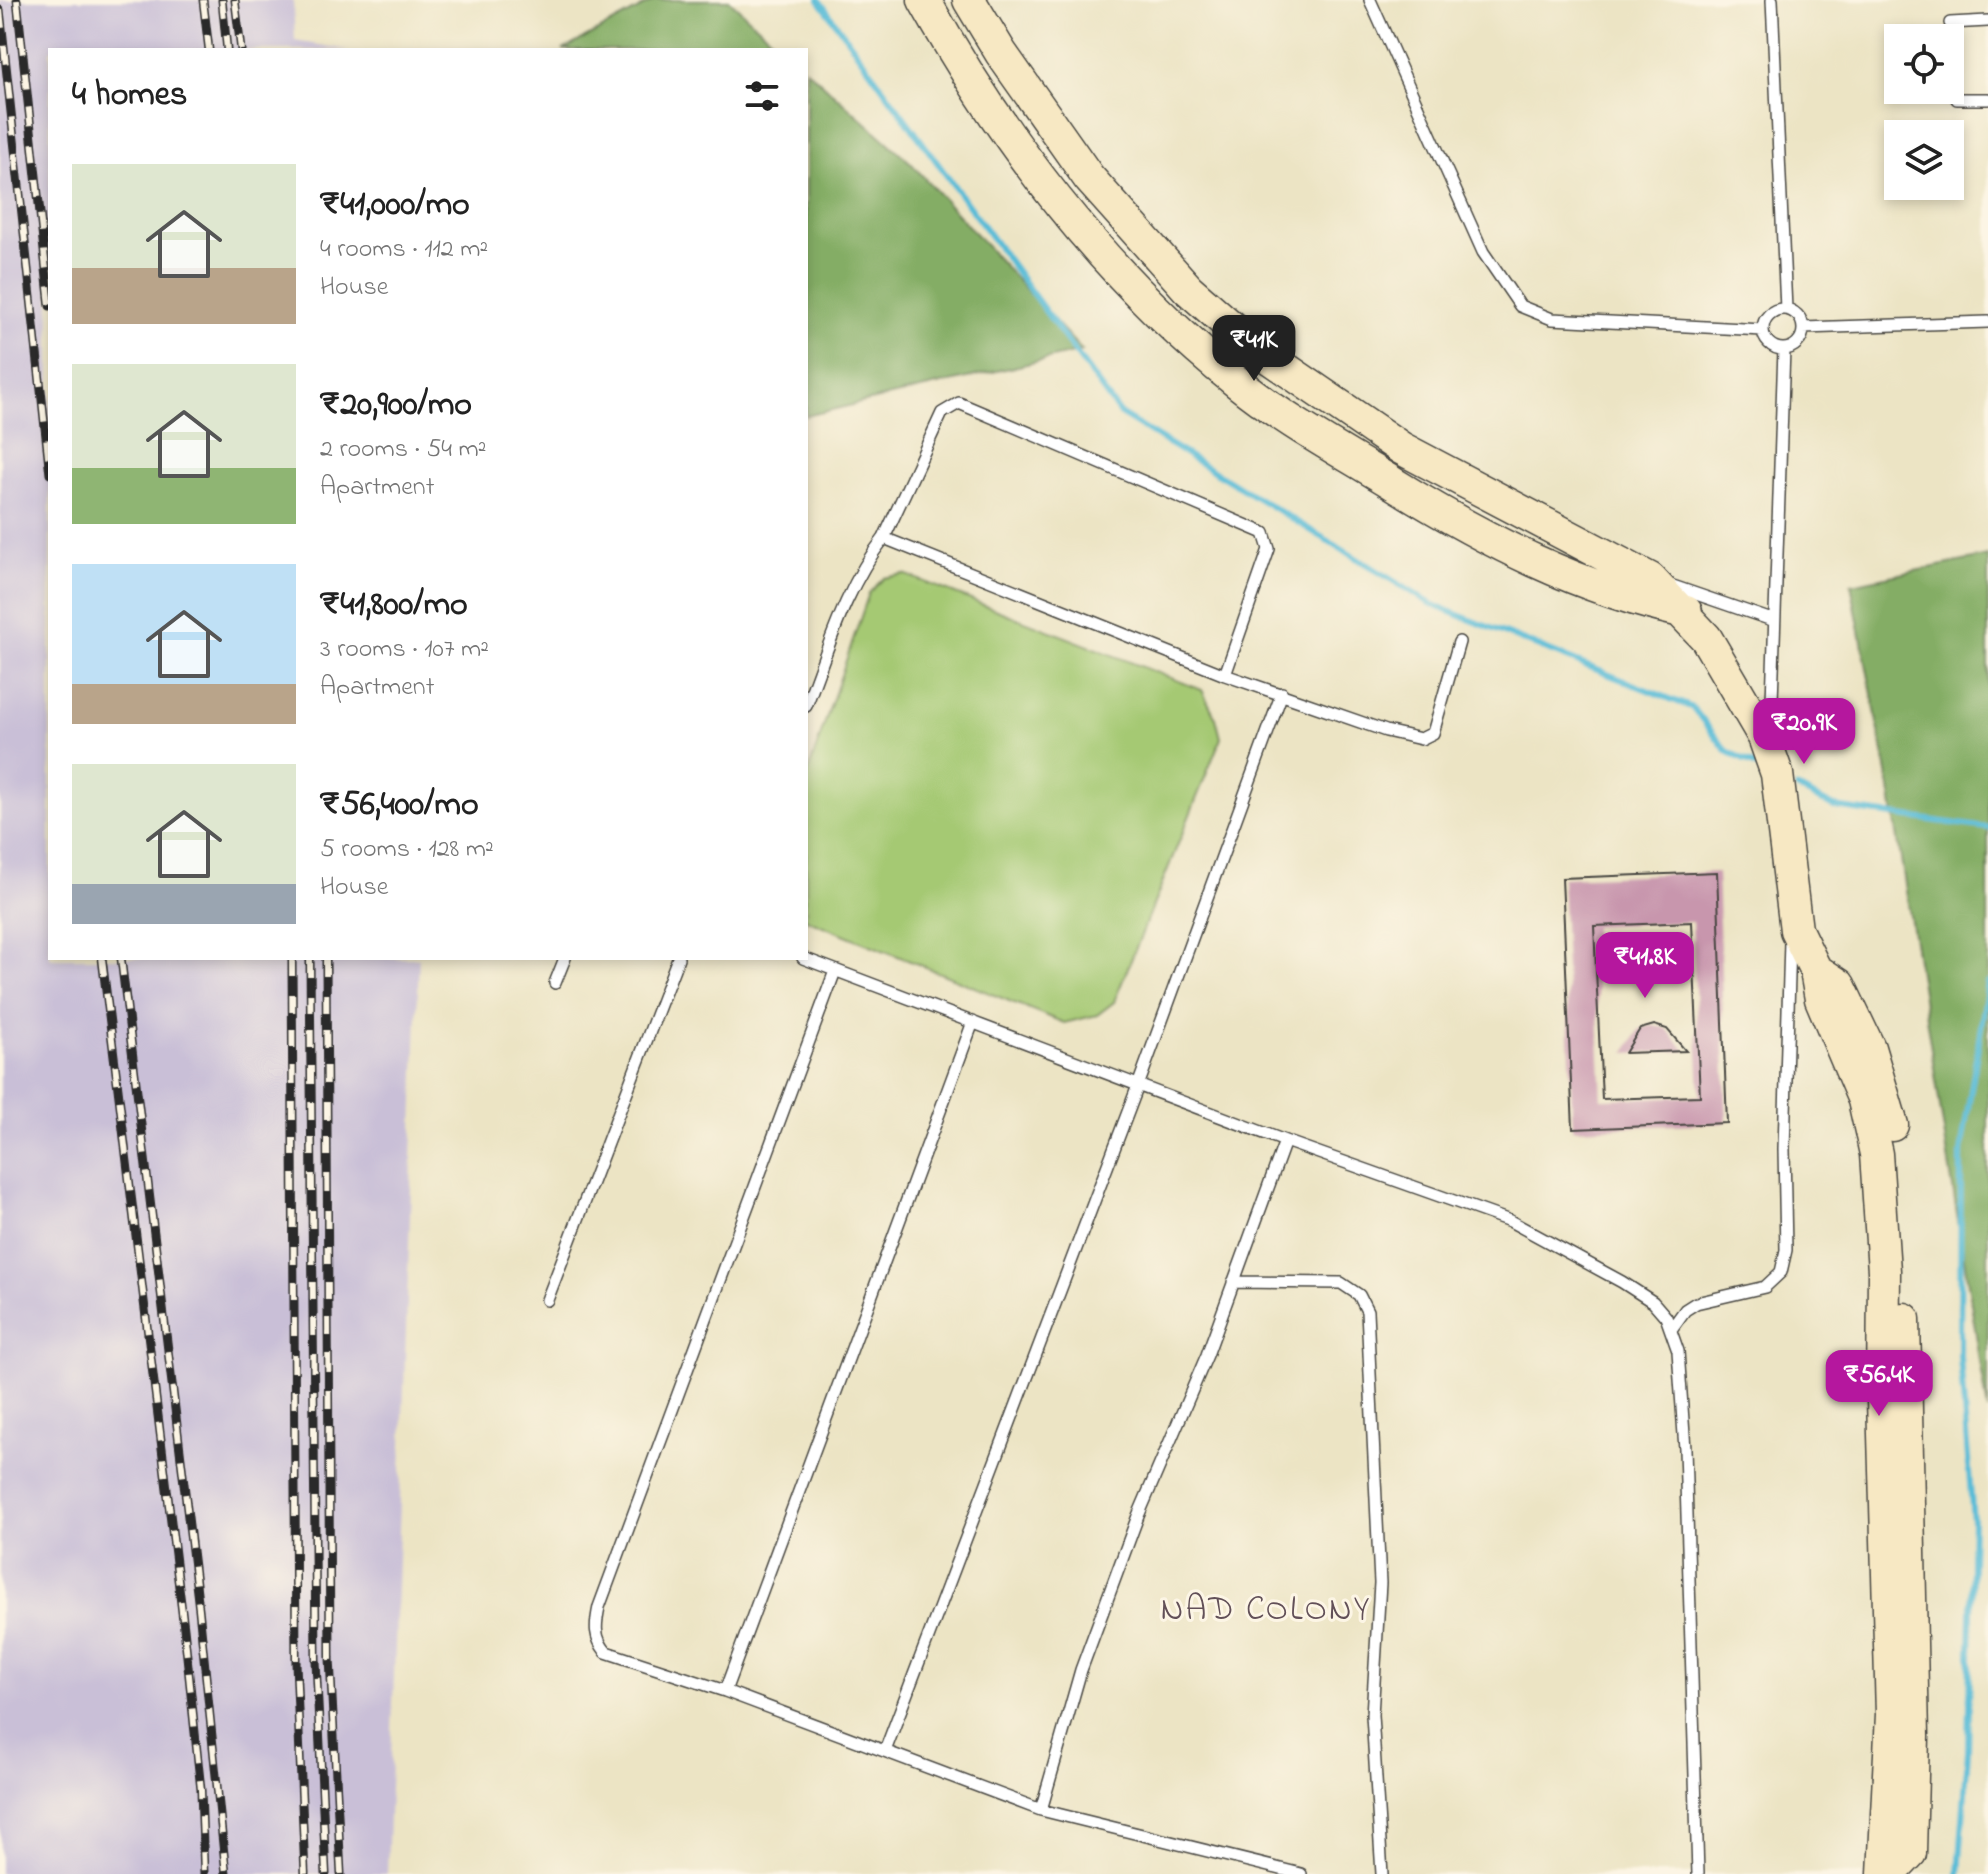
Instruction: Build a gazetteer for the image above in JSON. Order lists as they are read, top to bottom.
{
  "districts": ["NAD COLONY"],
  "page": {
    "heading": "4 homes",
    "list": [
      {
        "name": "₹41,000/mo",
        "note": "4 rooms · 112 m² · House"
      },
      {
        "name": "₹20,900/mo",
        "note": "2 rooms · 54 m² · Apartment"
      },
      {
        "name": "₹41,800/mo",
        "note": "3 rooms · 107 m² · Apartment"
      },
      {
        "name": "₹56,400/mo",
        "note": "5 rooms · 128 m² · House"
      }
    ],
    "price": [
      "₹41K",
      "₹20.9K",
      "₹41.8K",
      "₹56.4K"
    ]
  }
}
